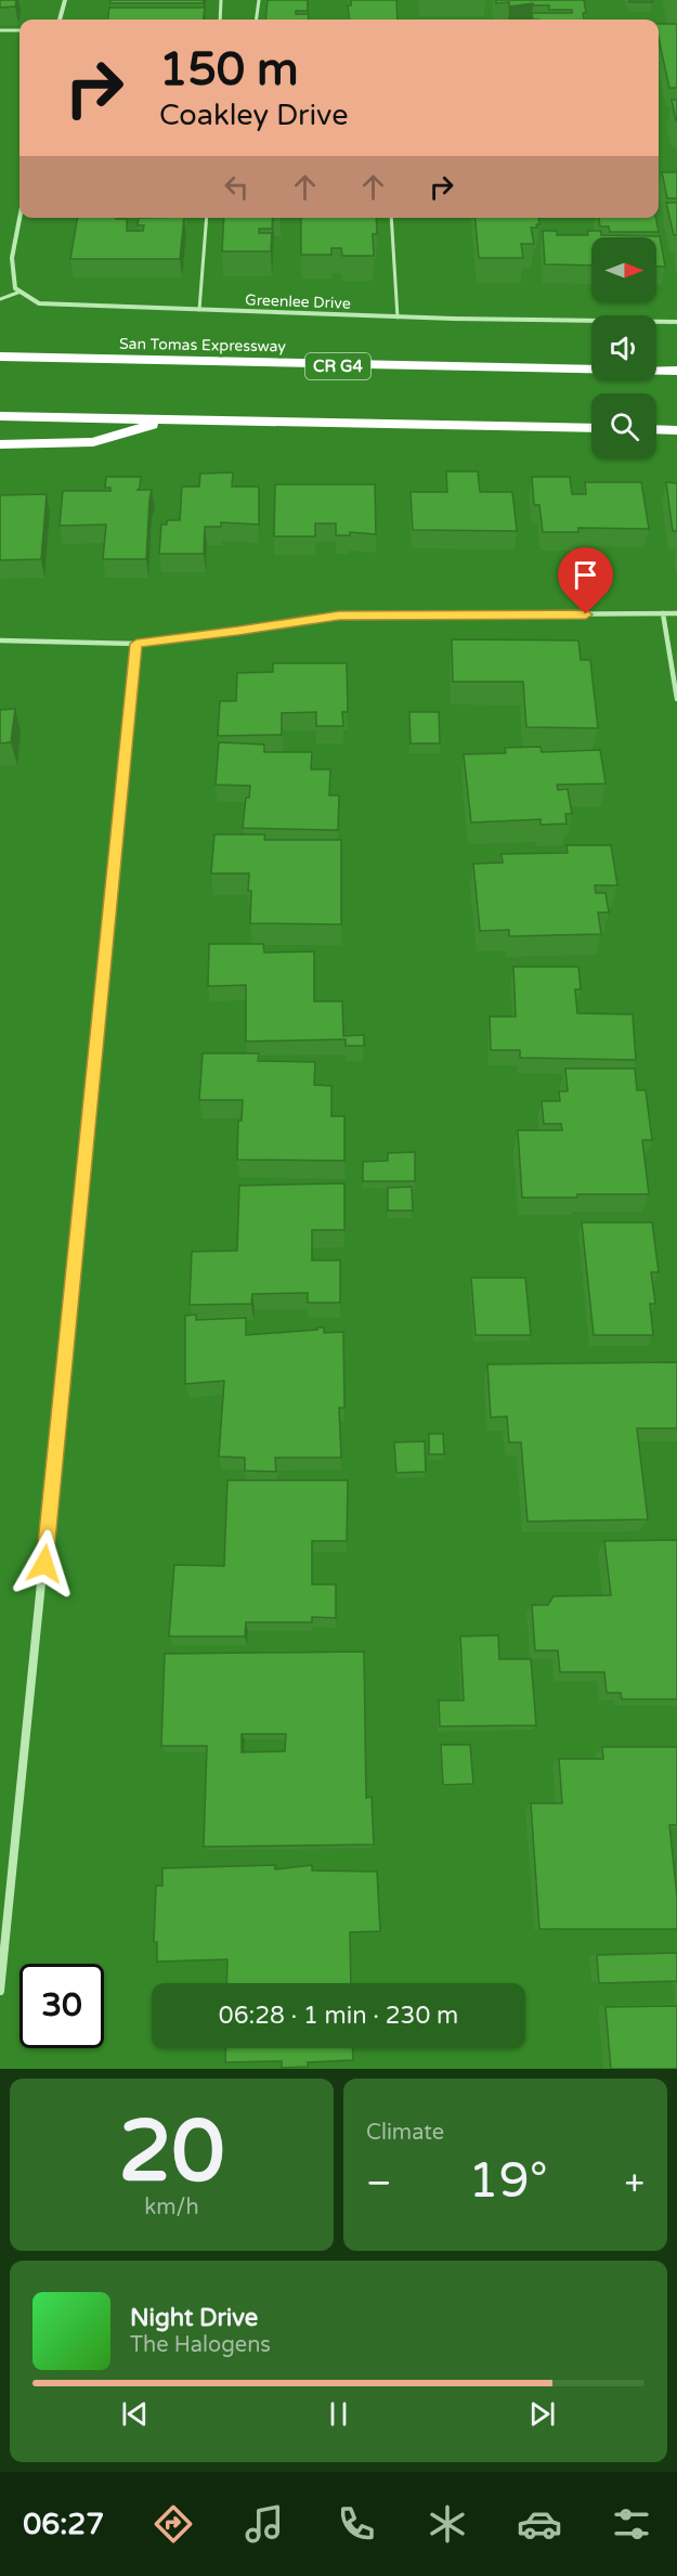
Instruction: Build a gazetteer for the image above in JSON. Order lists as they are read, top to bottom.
{
  "streets": {
    "highway": ["San Tomas Expressway", "CR G4"],
    "street": ["Greenlee Drive"]
  },
  "north": "right",
  "page": {
    "turn": ["150 m", "Coakley Drive"],
    "limit": "30",
    "trip": "06:28 · 1 min · 230 m",
    "tile": [
      ["20", "km/h"],
      "Climate"
    ],
    "heat": ["−", "19°", "+"],
    "song": ["Night Drive", "The Halogens"],
    "tabs": "06:27"
  }
}
